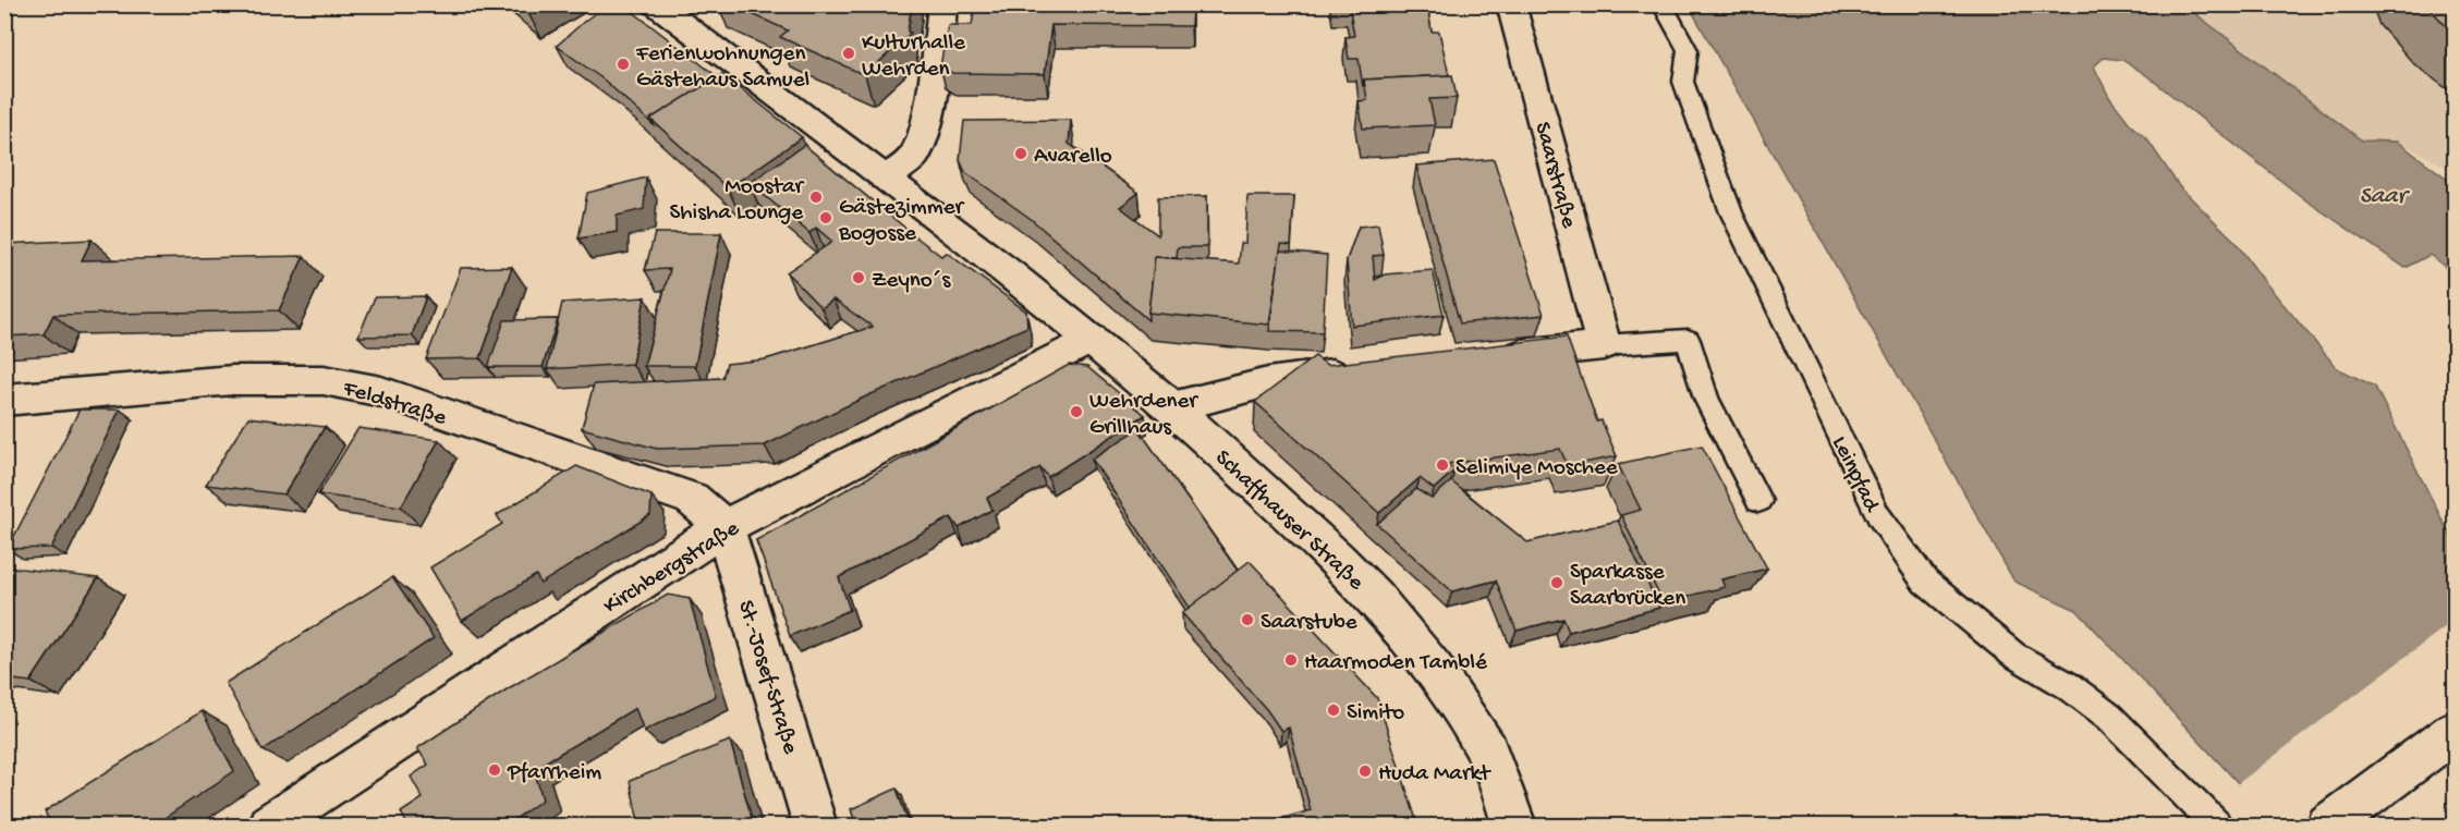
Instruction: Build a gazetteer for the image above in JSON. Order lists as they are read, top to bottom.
{
  "streets": {
    "street": [
      "Saarstraße",
      "Feldstraße",
      "Schaffhauser Straße",
      "Kirchbergstraße",
      "St.-Josef-Straße"
    ],
    "lane": ["Leinpfad"]
  },
  "crossings": [
    ["Feldstraße", "Kirchbergstraße"],
    ["Feldstraße", "St.-Josef-Straße"],
    ["Schaffhauser Straße", "Kirchbergstraße"],
    ["Kirchbergstraße", "St.-Josef-Straße"]
  ],
  "water": ["Saar"],
  "places": [
    "Kulturhalle Wehrden",
    "Ferienwohnungen Gästehaus Samuel",
    "Avarello",
    "Moostar Shisha Lounge",
    "Gästezimmer Bogosse",
    "Zeyno´s",
    "Wehrdener Grillhaus",
    "Selimiye Moschee",
    "Sparkasse Saarbrücken",
    "Saarstube",
    "Haarmoden Tamblé",
    "Simito",
    "Pfarrheim",
    "Huda Markt"
  ]
}
